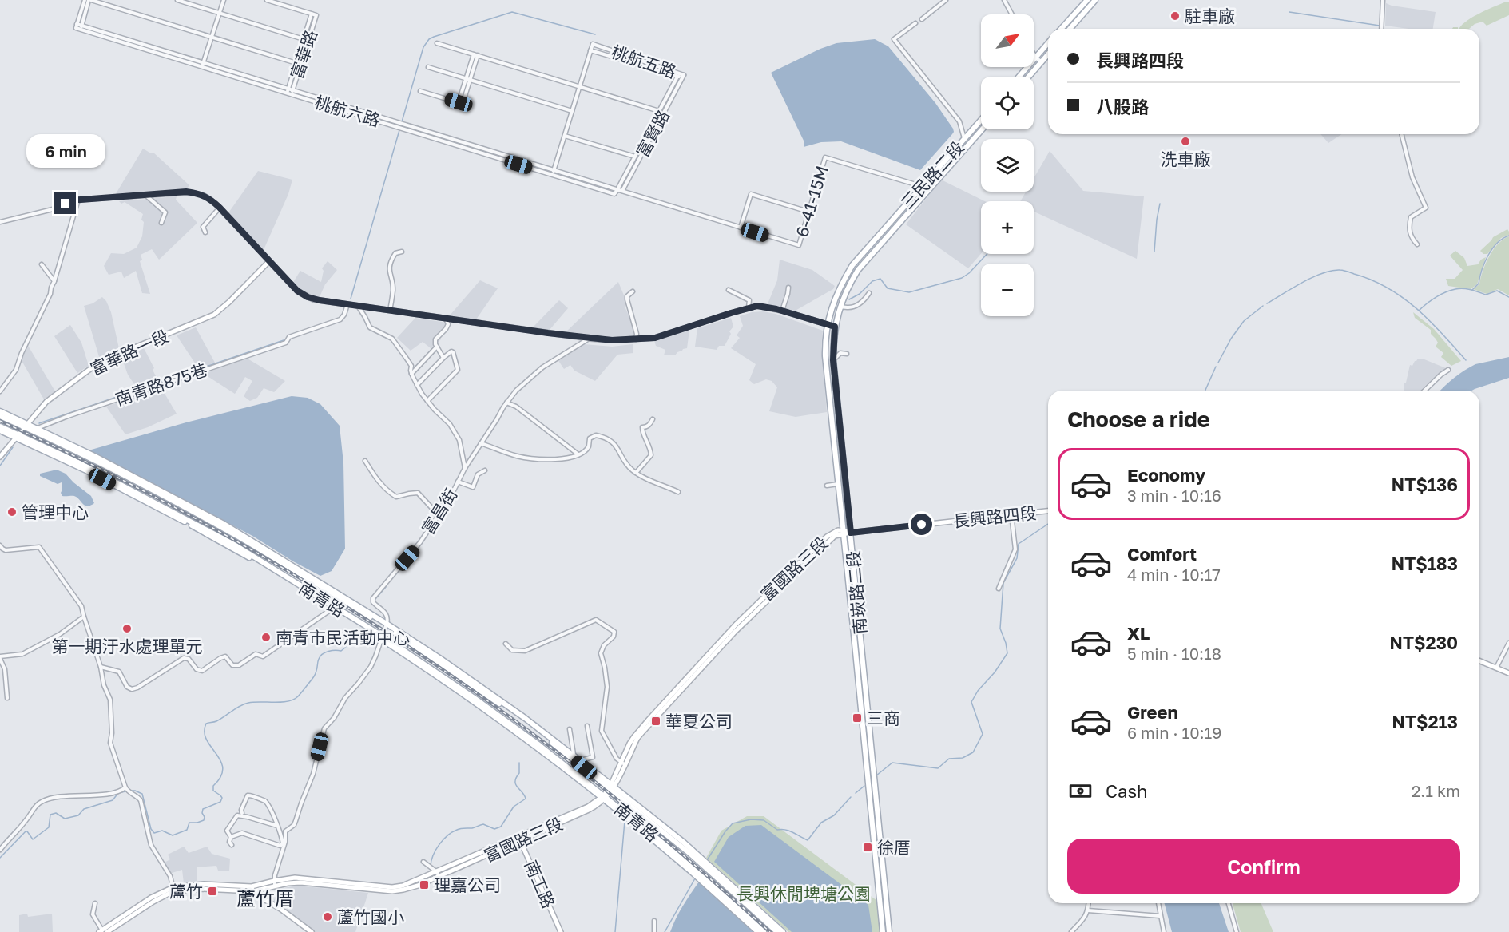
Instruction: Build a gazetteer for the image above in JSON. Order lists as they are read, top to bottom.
{
  "streets": {
    "main road": ["三民路二段", "南崁路二段", "南青路"],
    "street": [
      "富華路",
      "桃航五路",
      "桃航六路",
      "富賢路",
      "6-41-15M",
      "富華路一段",
      "南青路875巷",
      "富昌街",
      "長興路四段",
      "富國路三段",
      "南工路"
    ]
  },
  "crossings": [
    ["富華路", "桃航六路"],
    ["桃航五路", "富賢路"],
    ["桃航六路", "富賢路"],
    ["桃航六路", "6-41-15M"],
    ["三民路二段", "6-41-15M"],
    ["三民路二段", "南崁路二段"],
    ["富華路一段", "南青路"],
    ["富昌街", "南青路"],
    ["長興路四段", "富國路三段"],
    ["長興路四段", "南崁路二段"],
    ["富國路三段", "南崁路二段"],
    ["富國路三段", "南青路"],
    ["富國路三段", "南工路"]
  ],
  "districts": ["蘆竹厝"],
  "parks": ["長興休閒埤塘公園"],
  "places": {
    "other": [
      "駐車廠",
      "洗車廠",
      "管理中心",
      "第一期汙水處理單元",
      "南青市民活動中心",
      "蘆竹國小"
    ],
    "transit": [
      "三商",
      "華夏公司",
      "徐厝",
      "理嘉公司",
      "蘆竹"
    ]
  },
  "north": "top right",
  "page": {
    "map_buttons": ["+", "−"],
    "banner": ["長興路四段", "八股路"],
    "bubble": "6 min",
    "heading": "Choose a ride",
    "list": [
      {
        "name": "Economy",
        "note": "3 min · 10:16",
        "value": "NT$136"
      },
      {
        "name": "Comfort",
        "note": "4 min · 10:17",
        "value": "NT$183"
      },
      {
        "name": "XL",
        "note": "5 min · 10:18",
        "value": "NT$230"
      },
      {
        "name": "Green",
        "note": "6 min · 10:19",
        "value": "NT$213"
      }
    ],
    "pay": ["Cash", "2.1 km"],
    "buttons": "Confirm"
  }
}
